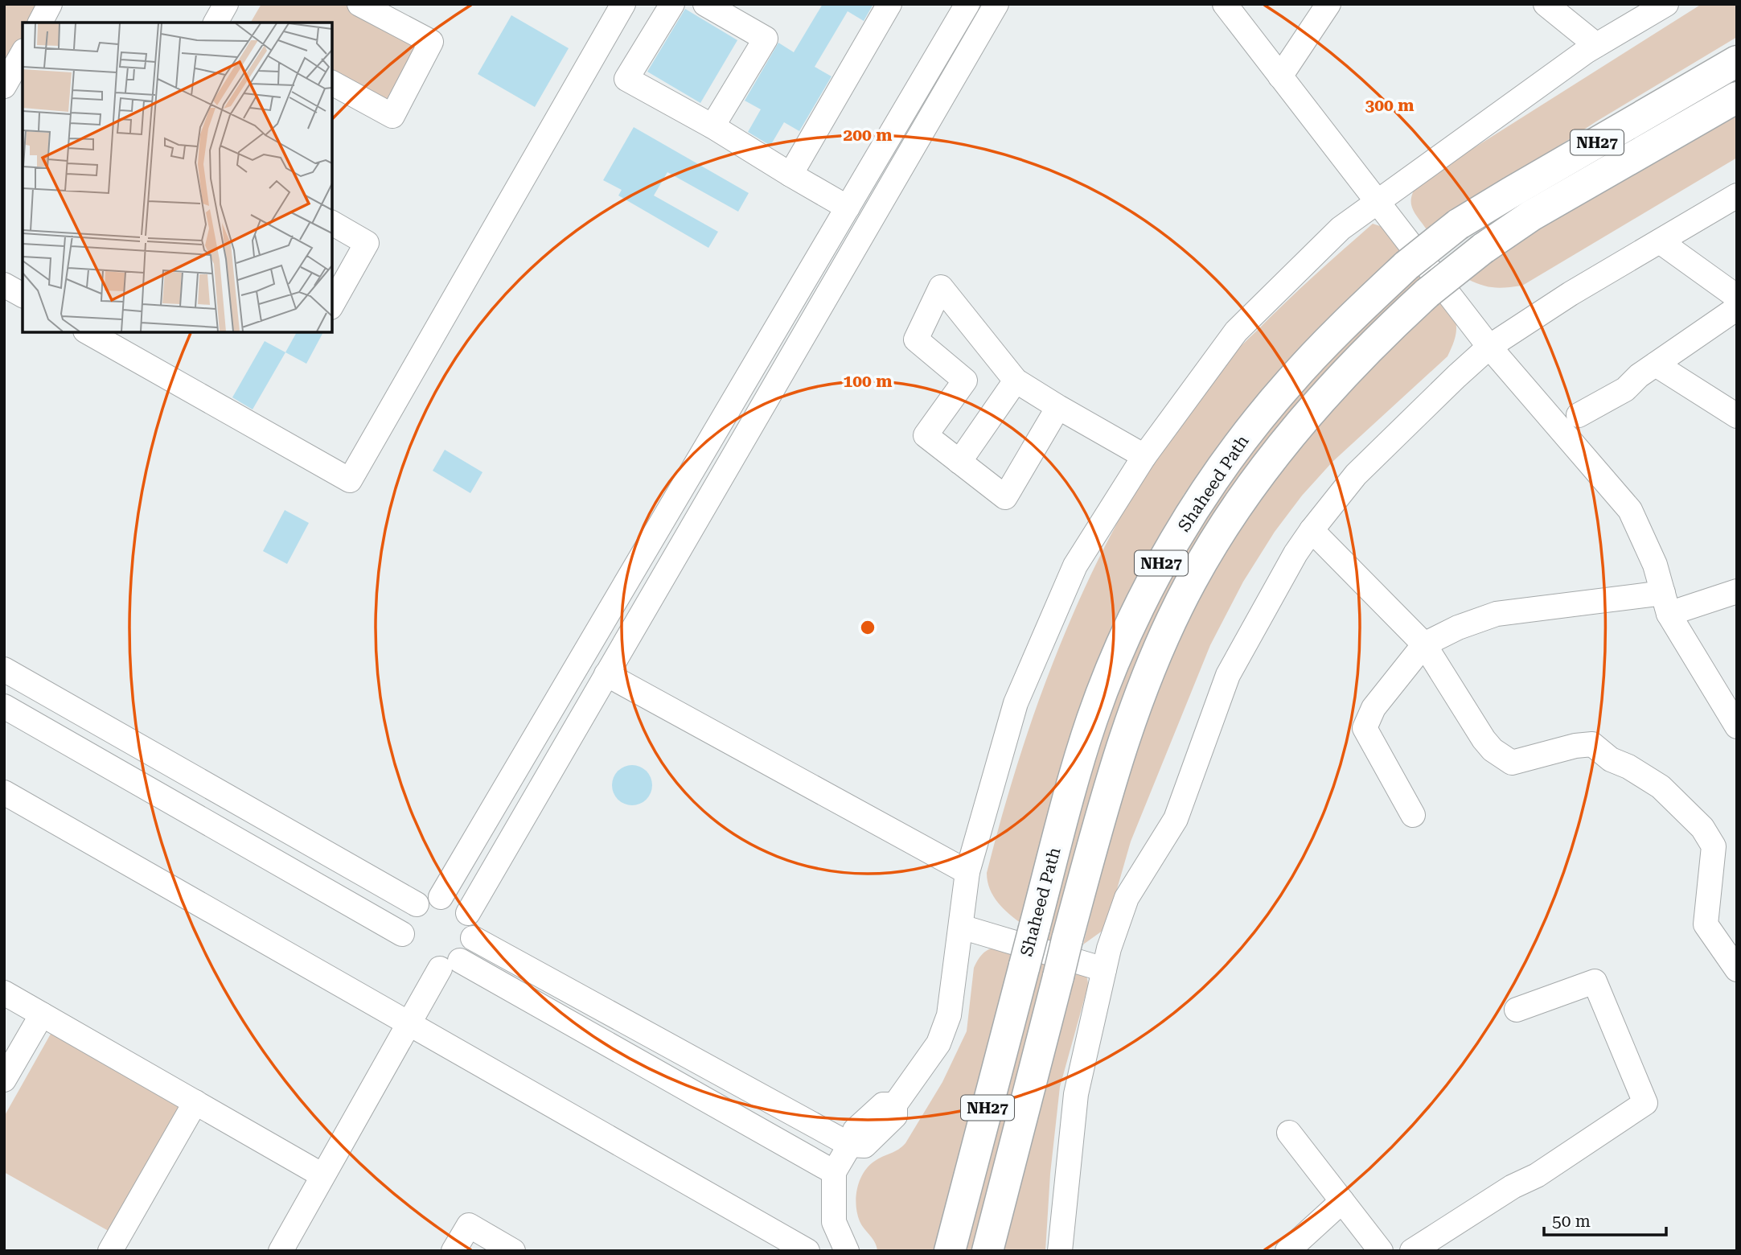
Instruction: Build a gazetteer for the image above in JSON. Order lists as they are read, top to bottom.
{
  "streets": {
    "highway": ["NH27", "Shaheed Path"]
  },
  "scale_bar": "50 m",
  "rings": ["300 m", "200 m", "100 m"]
}
